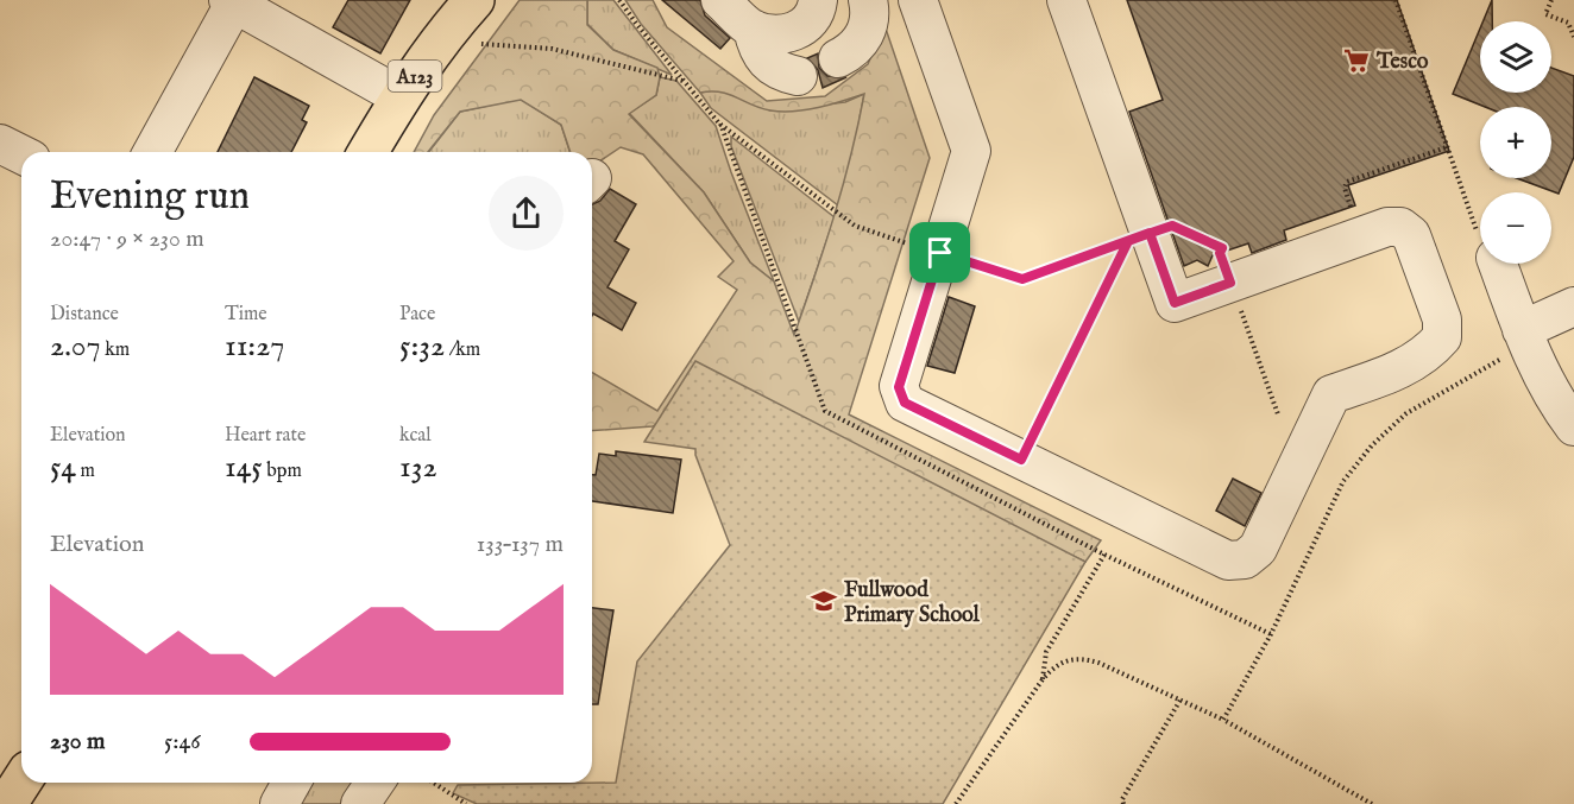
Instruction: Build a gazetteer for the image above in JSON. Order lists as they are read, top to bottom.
{
  "streets": {
    "main road": ["A123"]
  },
  "places": {
    "supermarket": ["Tesco"],
    "school or university": ["Fullwood Primary School"]
  },
  "page": {
    "map_buttons": ["+", "−"],
    "heading": ["Evening run", "20:47 · 9 × 230 m"],
    "stats": [
      ["Distance", "2.07 km"],
      ["Time", "11:27"],
      ["Pace", "5:32 /km"],
      ["Elevation", "54 m"],
      ["Heart rate", "145 bpm"],
      ["kcal", "132"]
    ],
    "chart": ["Elevation", "133–137 m"],
    "list": [
      {
        "name": "230 m",
        "note": "5:46"
      }
    ]
  }
}
